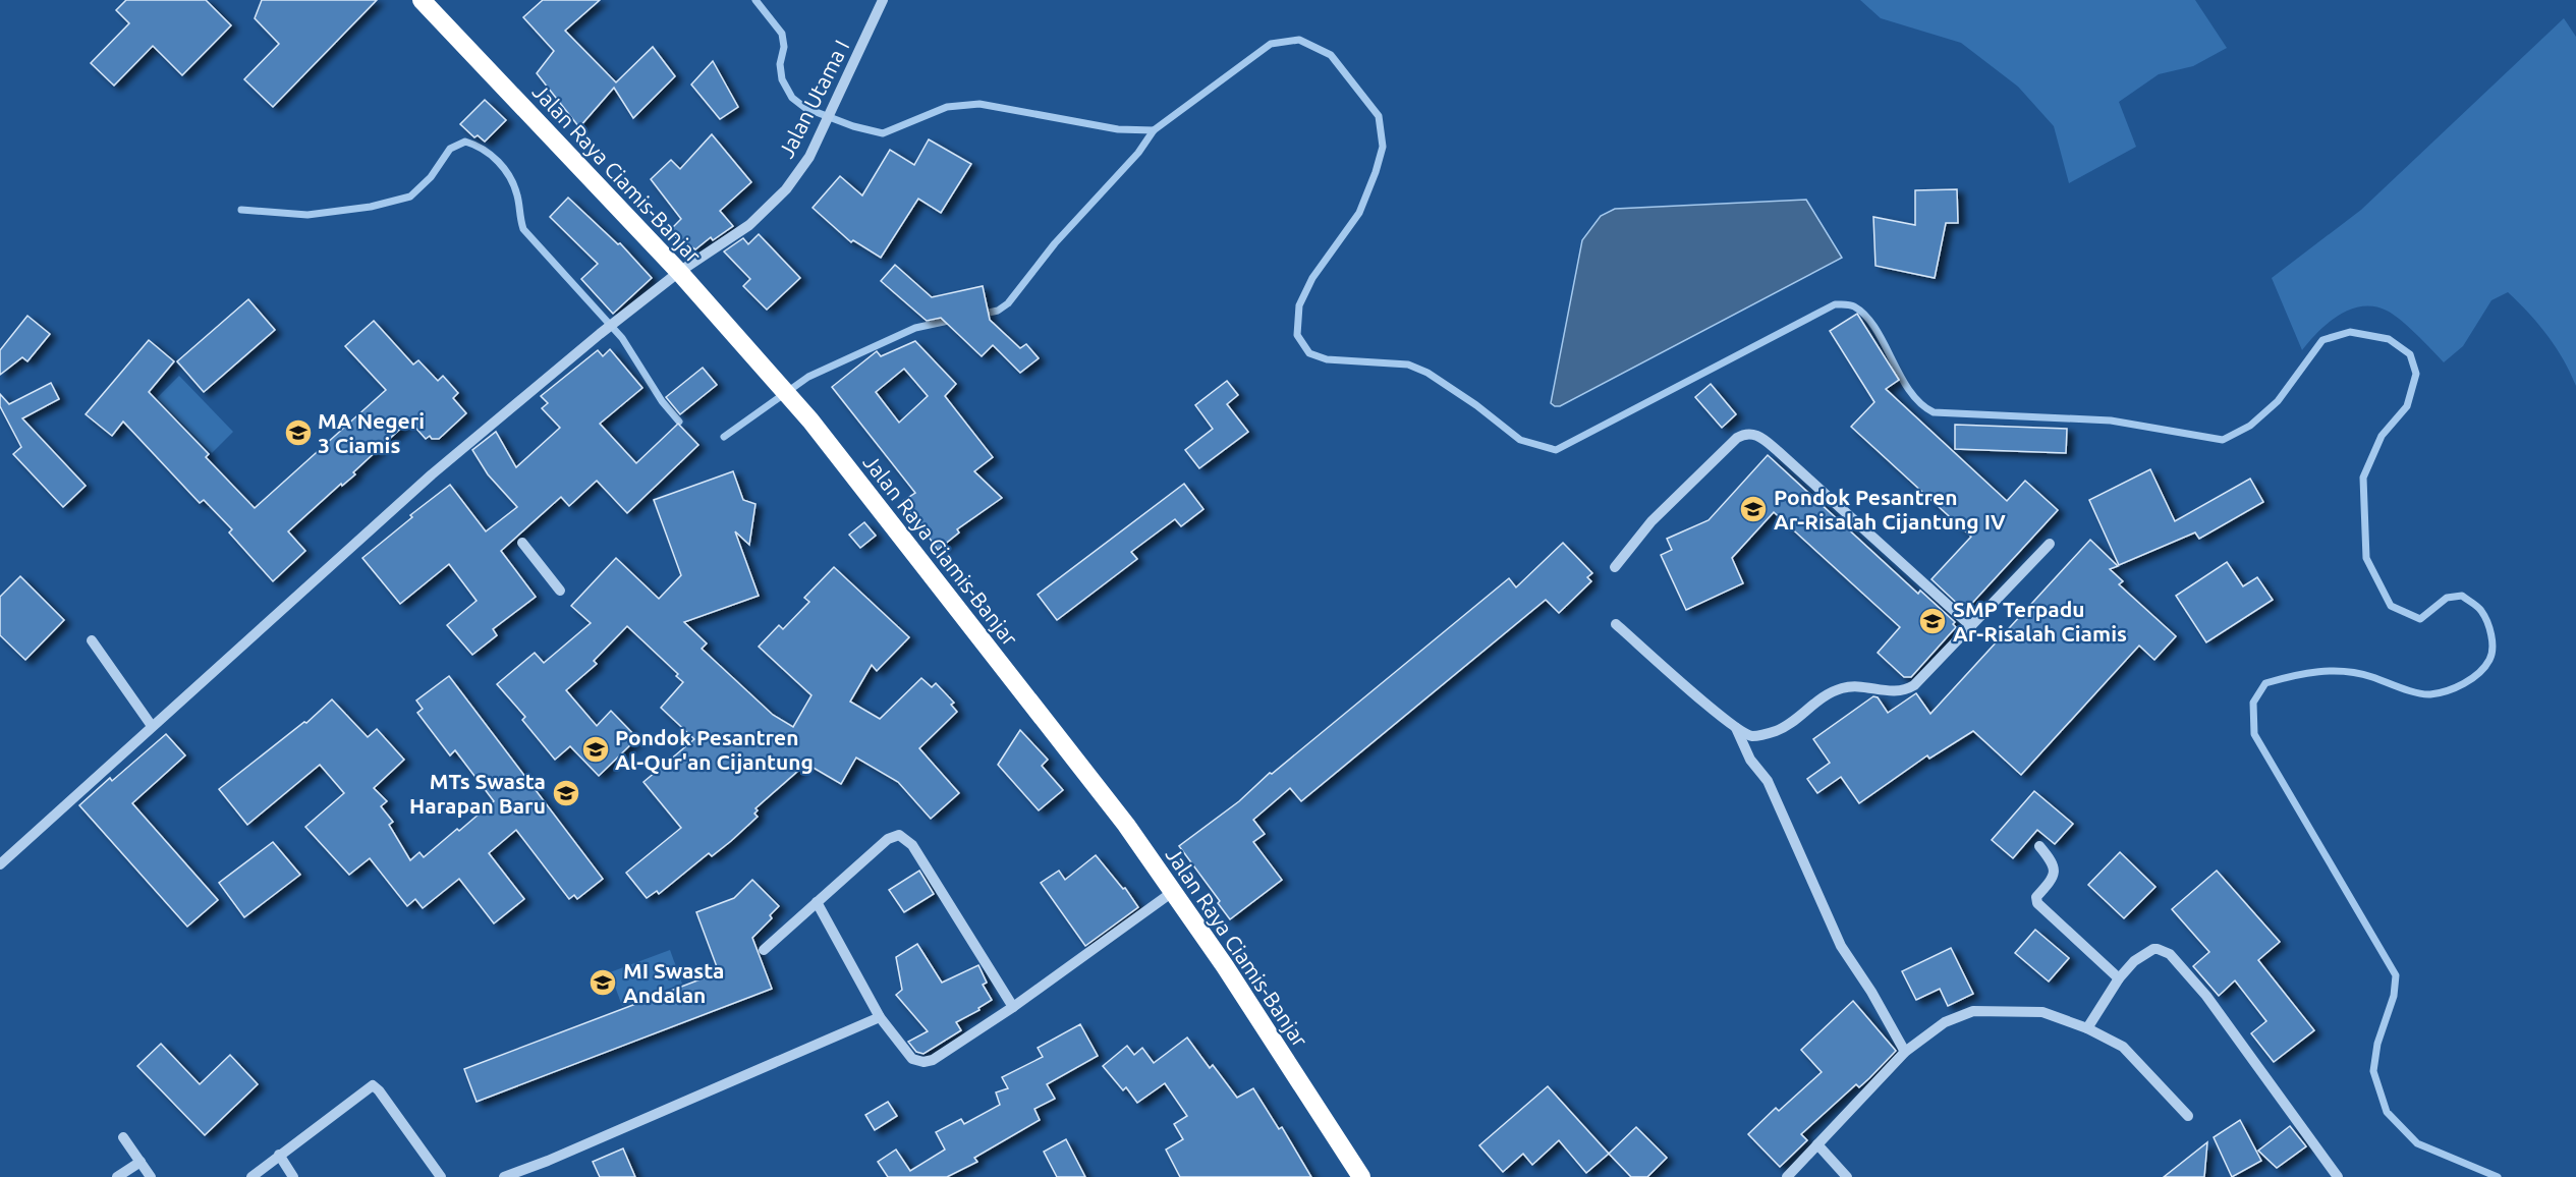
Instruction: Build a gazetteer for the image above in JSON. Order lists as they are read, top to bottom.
{
  "streets": {
    "highway": ["Jalan Raya Ciamis-Banjar"],
    "street": ["Jalan Utama I"]
  },
  "crossings": [
    ["Jalan Utama I", "Jalan Raya Ciamis-Banjar"]
  ],
  "places": {
    "school or university": [
      "MA Negeri 3 Ciamis",
      "Pondok Pesantren Ar-Risalah Cijantung IV",
      "SMP Terpadu Ar-Risalah Ciamis",
      "Pondok Pesantren Al-Qur'an Cijantung",
      "MTs Swasta Harapan Baru",
      "MI Swasta Andalan"
    ]
  }
}
